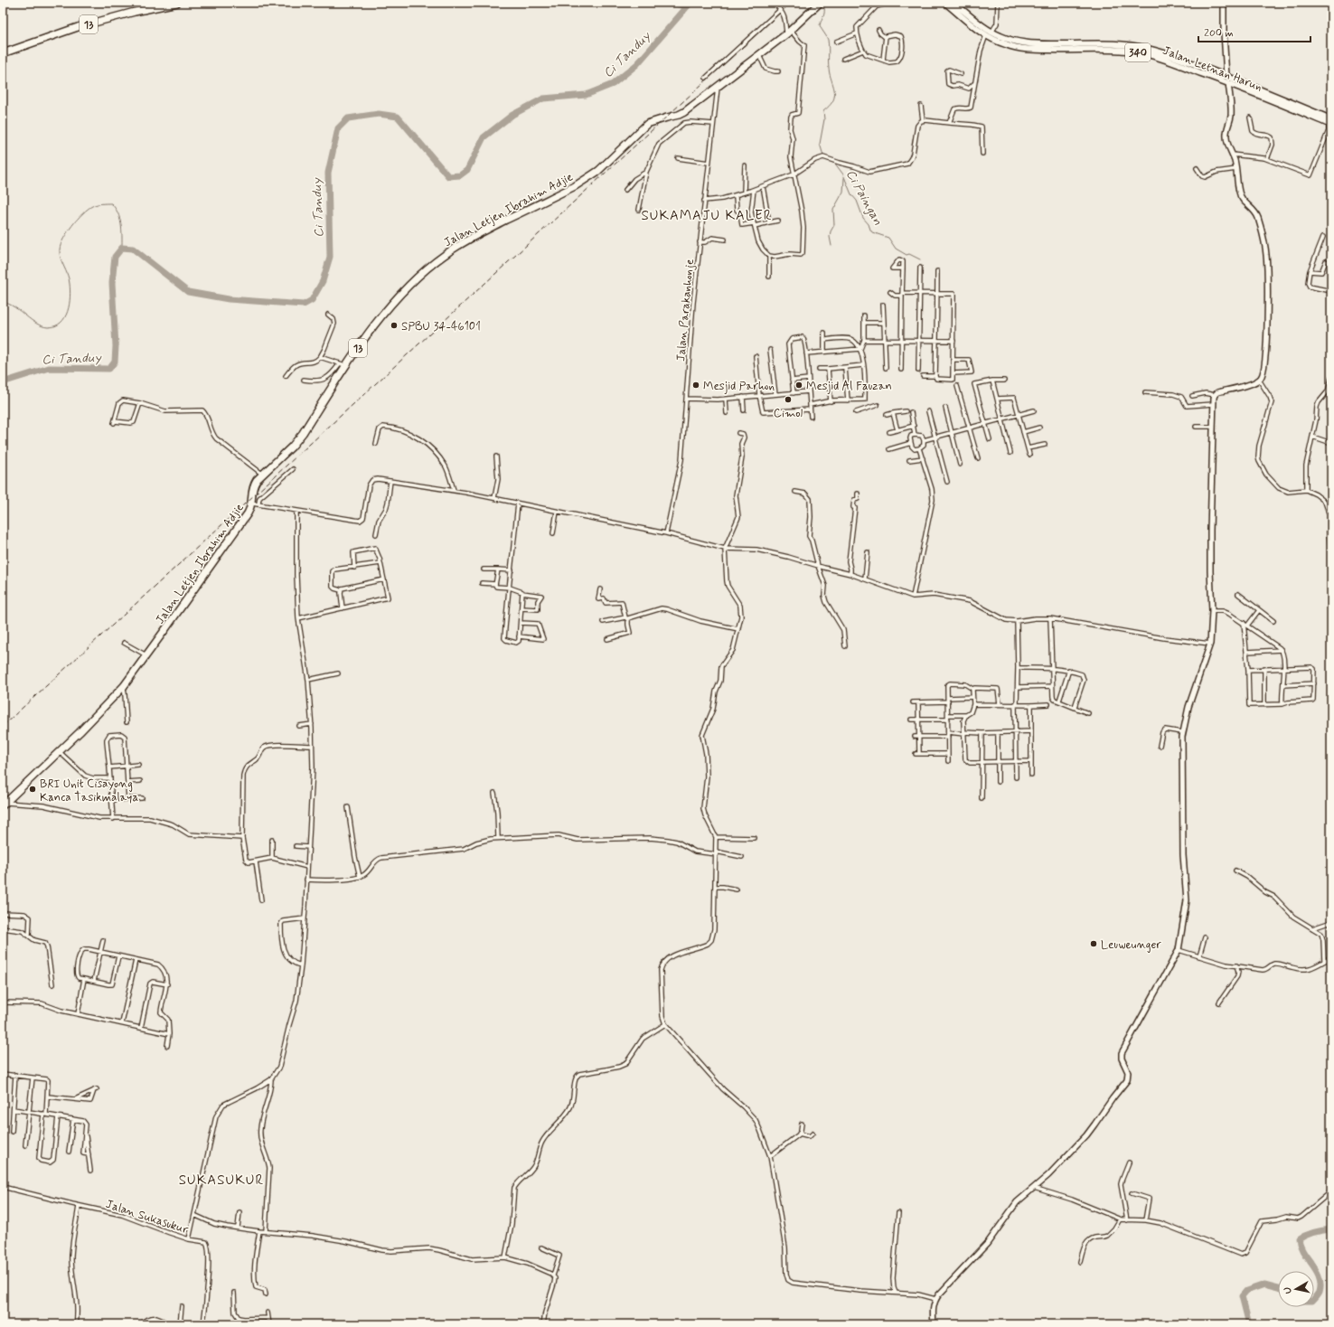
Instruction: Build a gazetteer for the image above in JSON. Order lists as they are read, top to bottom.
{
  "streets": {
    "highway": ["13", "Jalan Letjen Ibrahim Adjie"],
    "main road": ["340", "Jalan Letnan Harun"],
    "street": ["Jalan Parakanhonje", "Jalan Sukasukur"]
  },
  "crossings": [
    ["Jalan Letjen Ibrahim Adjie", "Jalan Parakanhonje"]
  ],
  "districts": ["SUKAMAJU KALER", "SUKASUKUR"],
  "water": ["Ci Tanduy", "Ci Paingan"],
  "places": [
    "SPBU 34-46101",
    "Mesjid Parhon",
    "Mesjid Al Fauzan",
    "Cimol",
    "BRI Unit Cisayong Kanca Tasikmalaya",
    "Leuweunger"
  ],
  "scale_bar": "200 m",
  "north": "left"
}
